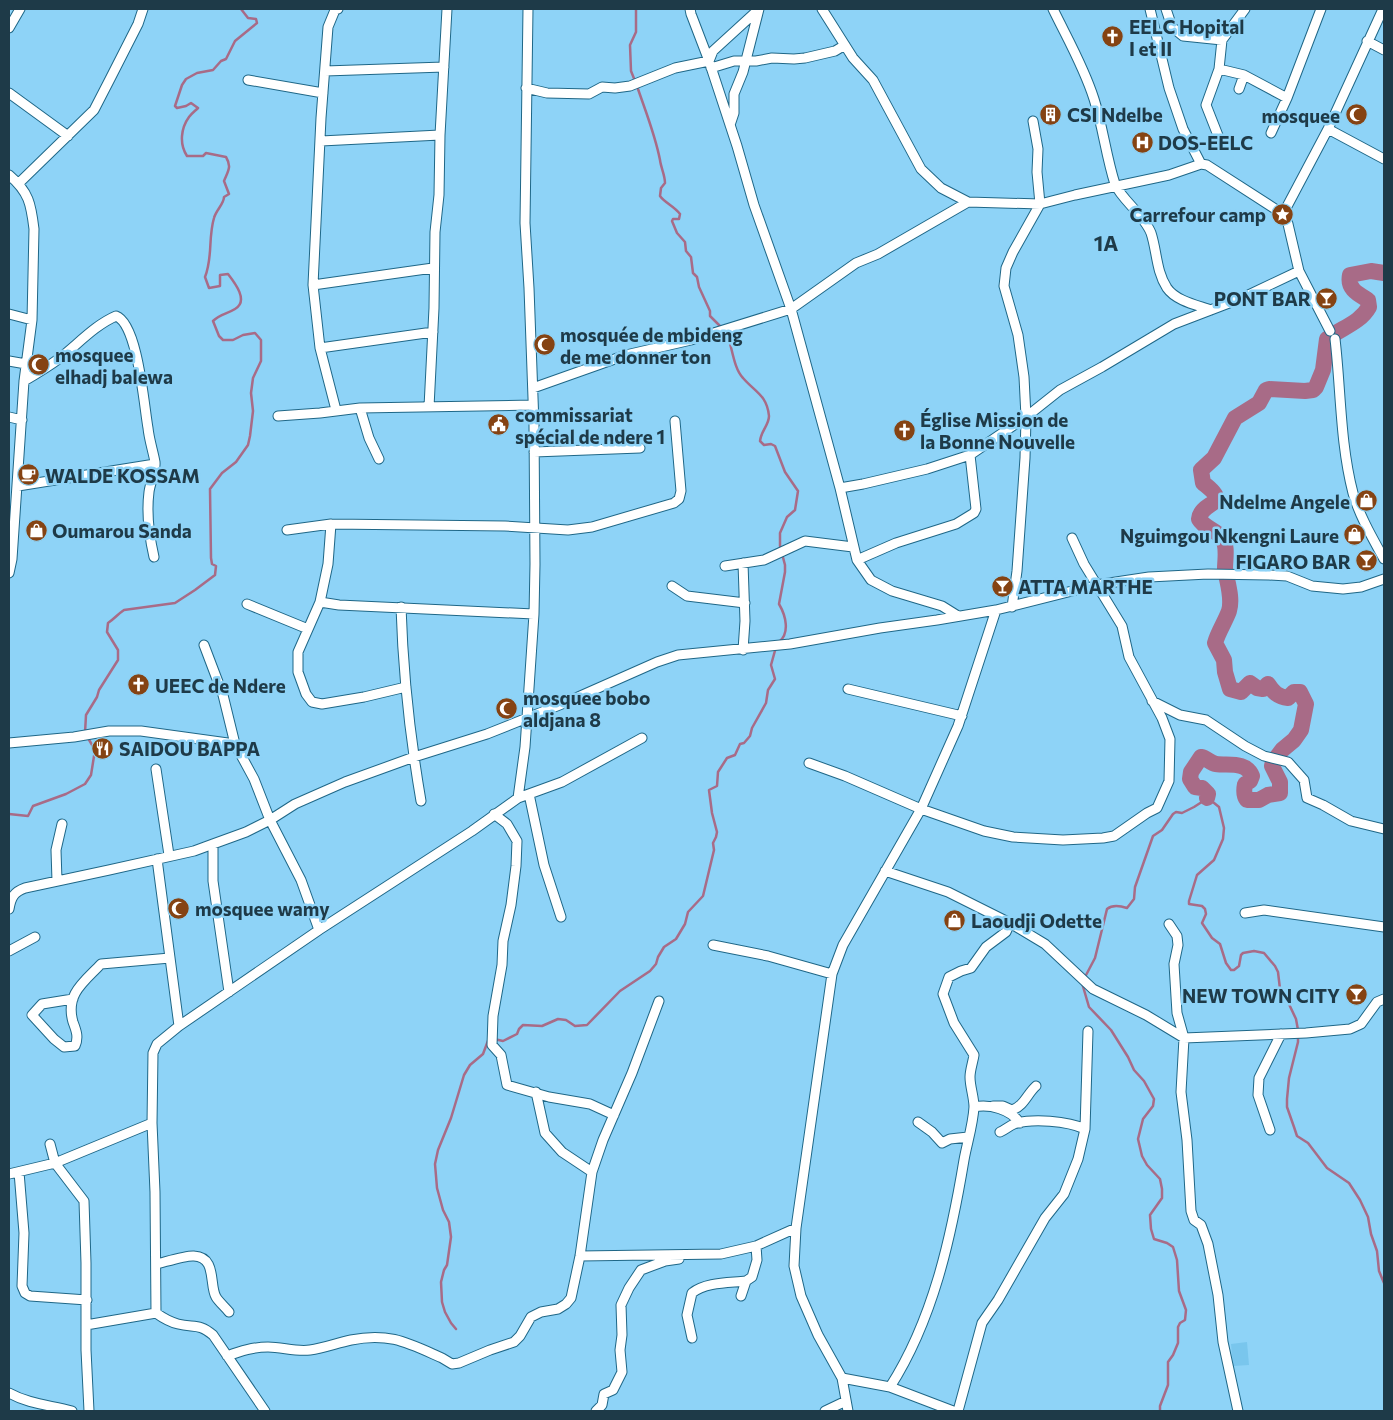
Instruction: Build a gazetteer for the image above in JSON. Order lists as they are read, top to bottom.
{
  "districts": ["1A"],
  "places": {
    "church": ["EELC Hopital I et II", "Église Mission de la Bonne Nouvelle", "UEEC de Ndere"],
    "building": ["CSI Ndelbe"],
    "mosque": [
      "mosquee",
      "mosquée de mbideng de me donner ton",
      "mosquee elhadj balewa",
      "mosquee bobo aldjana 8",
      "mosquee wamy"
    ],
    "hospital": ["DOS-EELC"],
    "place": ["Carrefour camp"],
    "bar": [
      "PONT BAR",
      "FIGARO BAR",
      "ATTA MARTHE",
      "NEW TOWN CITY"
    ],
    "public building": ["commissariat spécial de ndere 1"],
    "cafe": ["WALDE KOSSAM"],
    "shop": [
      "Ndelme Angele",
      "Oumarou Sanda",
      "Nguimgou Nkengni Laure",
      "Laoudji Odette"
    ],
    "restaurant": ["SAIDOU BAPPA"]
  }
}
